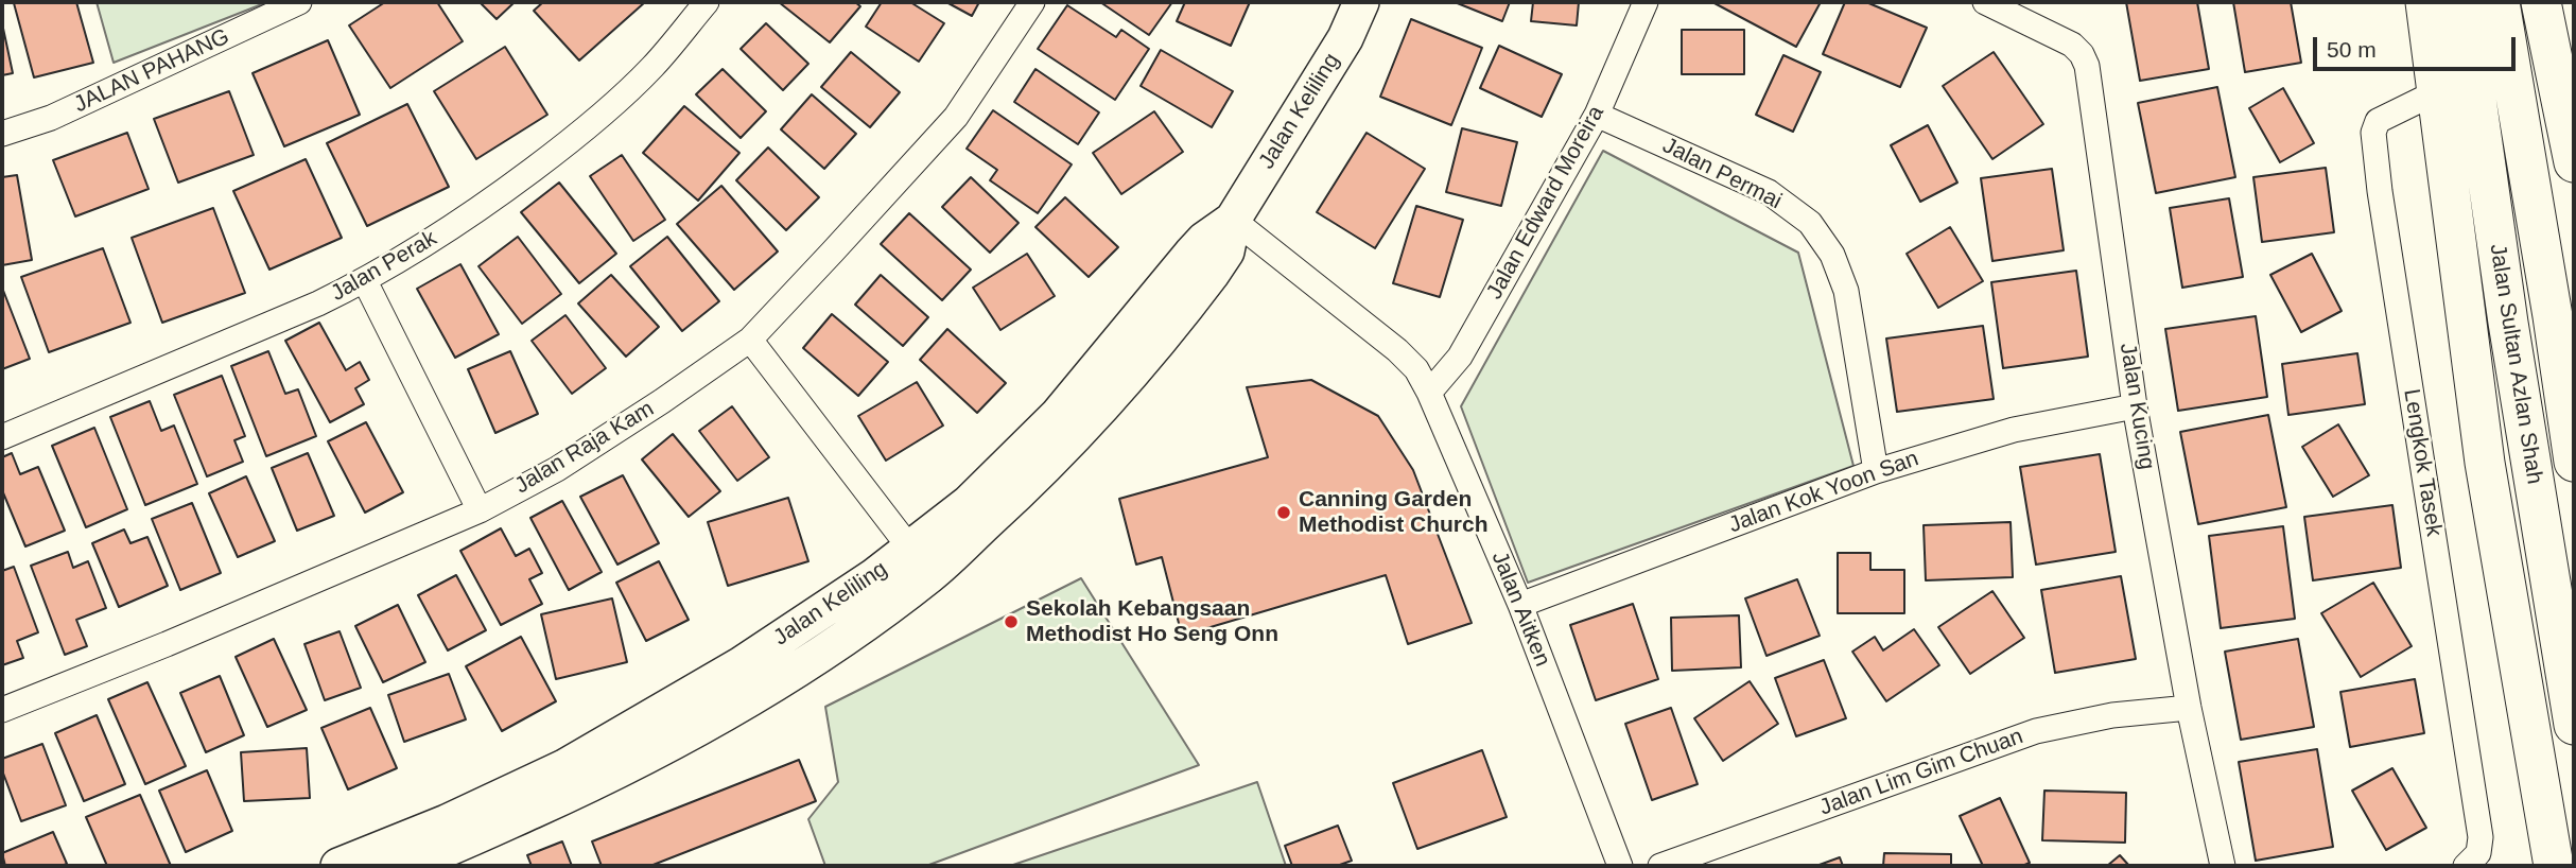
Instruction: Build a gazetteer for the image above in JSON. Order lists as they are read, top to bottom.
{
  "streets": {
    "main road": ["Jalan Keliling", "Jalan Sultan Azlan Shah"],
    "street": [
      "JALAN PAHANG",
      "Jalan Permai",
      "Jalan Edward Moreira",
      "Jalan Perak",
      "Jalan Kucing",
      "Jalan Raja Kam",
      "Lengkok Tasek",
      "Jalan Kok Yoon San",
      "Jalan Aitken",
      "Jalan Lim Gim Chuan"
    ]
  },
  "crossings": [
    ["Jalan Keliling", "Jalan Aitken"],
    ["Jalan Permai", "Jalan Edward Moreira"],
    ["Jalan Permai", "Jalan Kok Yoon San"],
    ["Jalan Edward Moreira", "Jalan Aitken"],
    ["Jalan Kucing", "Jalan Kok Yoon San"],
    ["Jalan Kucing", "Jalan Lim Gim Chuan"],
    ["Jalan Kok Yoon San", "Jalan Aitken"]
  ],
  "places": ["Canning Garden Methodist Church", "Sekolah Kebangsaan Methodist Ho Seng Onn"],
  "scale_bar": "50 m"
}
